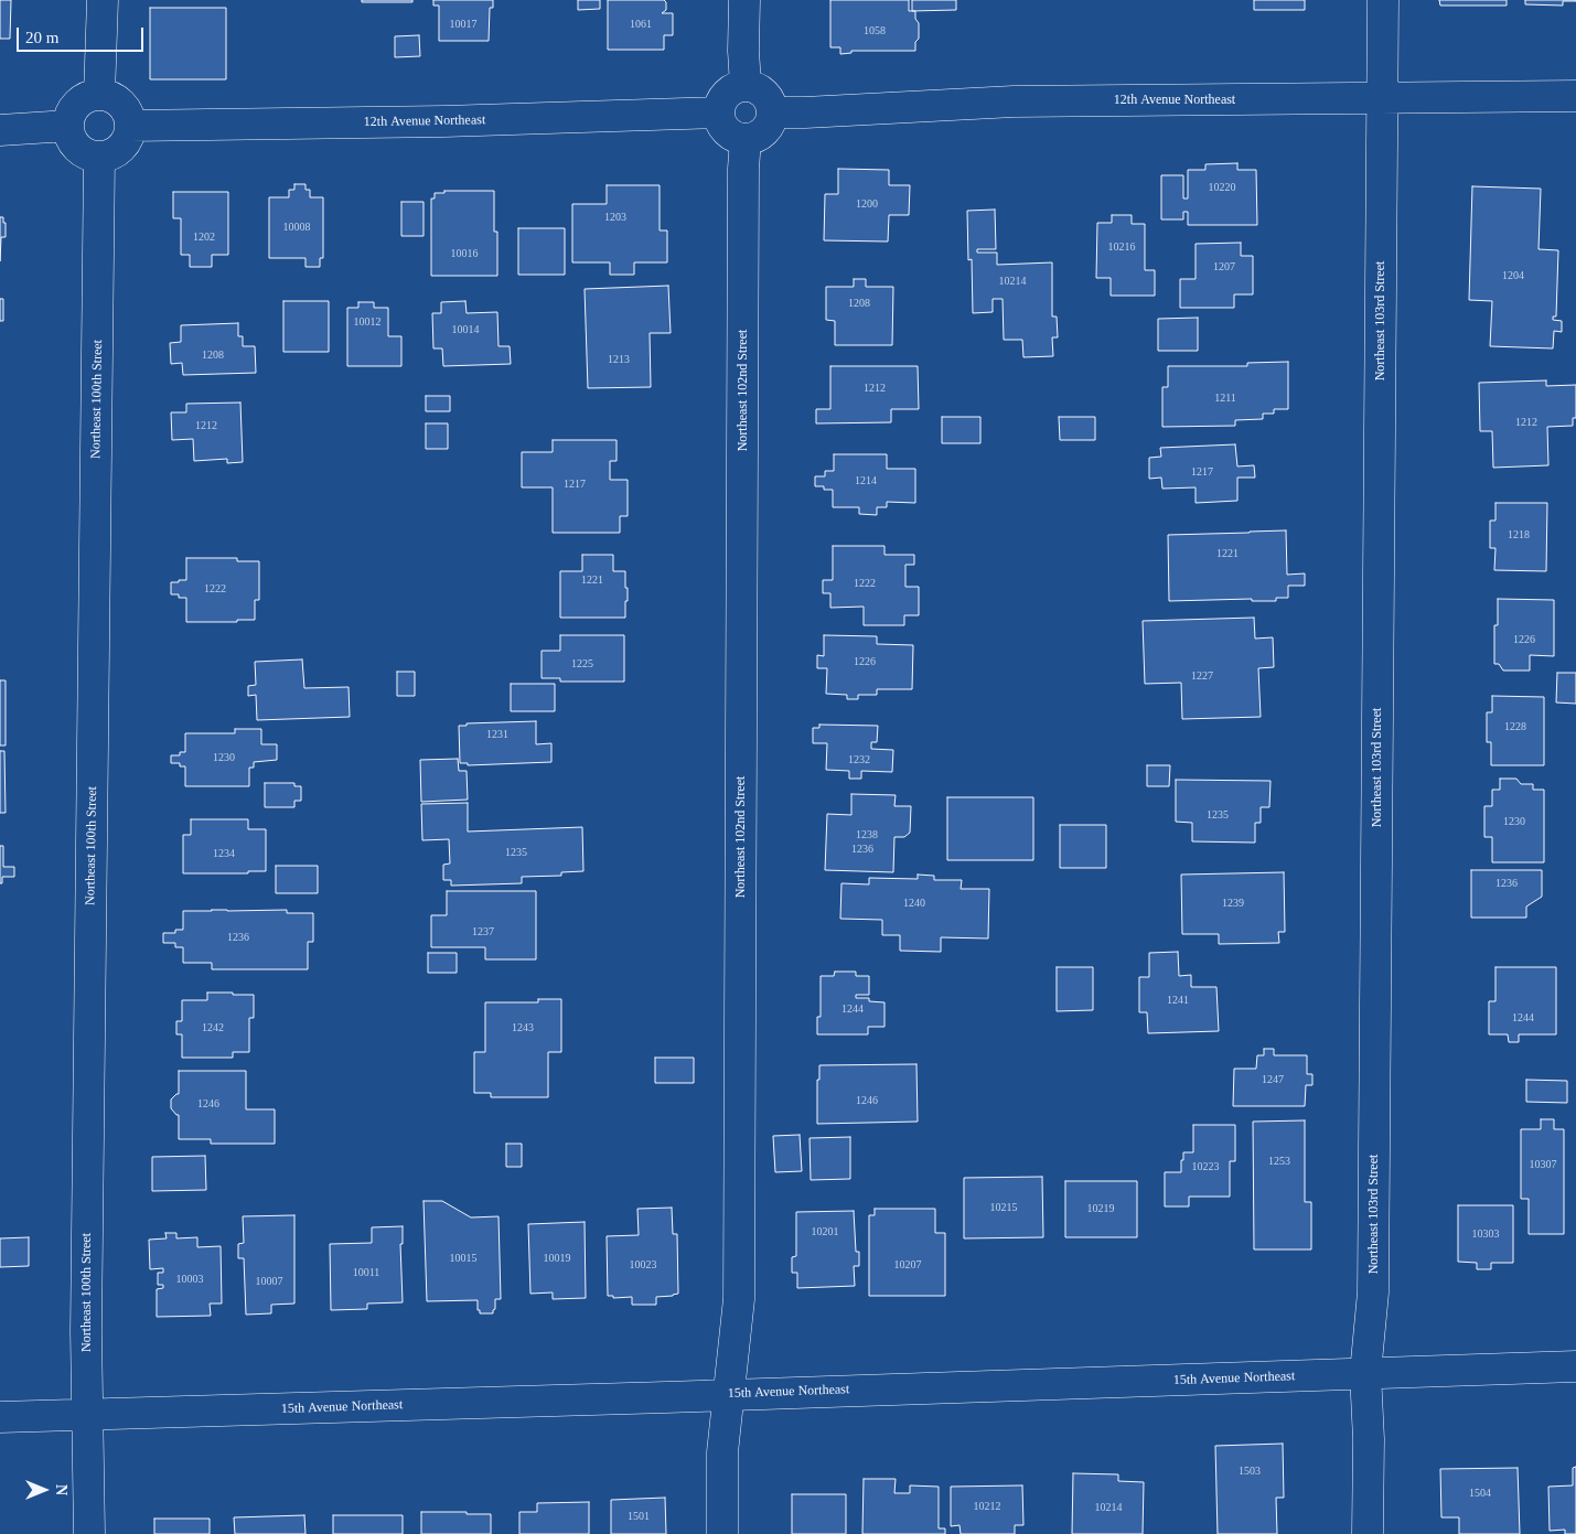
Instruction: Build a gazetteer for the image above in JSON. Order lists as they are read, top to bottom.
{
  "streets": {
    "street": [
      "12th Avenue Northeast",
      "Northeast 103rd Street",
      "Northeast 102nd Street",
      "Northeast 100th Street",
      "15th Avenue Northeast"
    ]
  },
  "crossings": [
    ["12th Avenue Northeast", "Northeast 103rd Street"],
    ["12th Avenue Northeast", "Northeast 102nd Street"],
    ["12th Avenue Northeast", "Northeast 100th Street"],
    ["Northeast 103rd Street", "15th Avenue Northeast"],
    ["Northeast 102nd Street", "15th Avenue Northeast"],
    ["Northeast 100th Street", "15th Avenue Northeast"]
  ],
  "house_numbers": [
    "10017",
    "1061",
    "1058",
    "10220",
    "1200",
    "1203",
    "10008",
    "1202",
    "10216",
    "10016",
    "1207",
    "1204",
    "10214",
    "1208",
    "10012",
    "10014",
    "1208",
    "1213",
    "1212",
    "1211",
    "1212",
    "1212",
    "1217",
    "1214",
    "1217",
    "1218",
    "1221",
    "1221",
    "1222",
    "1222",
    "1226",
    "1226",
    "1225",
    "1227",
    "1228",
    "1231",
    "1230",
    "1232",
    "1235",
    "1230",
    "1238",
    "1236",
    "1235",
    "1234",
    "1236",
    "1240",
    "1239",
    "1237",
    "1236",
    "1241",
    "1244",
    "1244",
    "1242",
    "1243",
    "1247",
    "1246",
    "1246",
    "1253",
    "10307",
    "10223",
    "10215",
    "10219",
    "10201",
    "10303",
    "10015",
    "10019",
    "10023",
    "10207",
    "10011",
    "10003",
    "10007",
    "1503",
    "1504",
    "10212",
    "10214",
    "1501"
  ],
  "scale_bar": "20 m",
  "north": "right"
}
